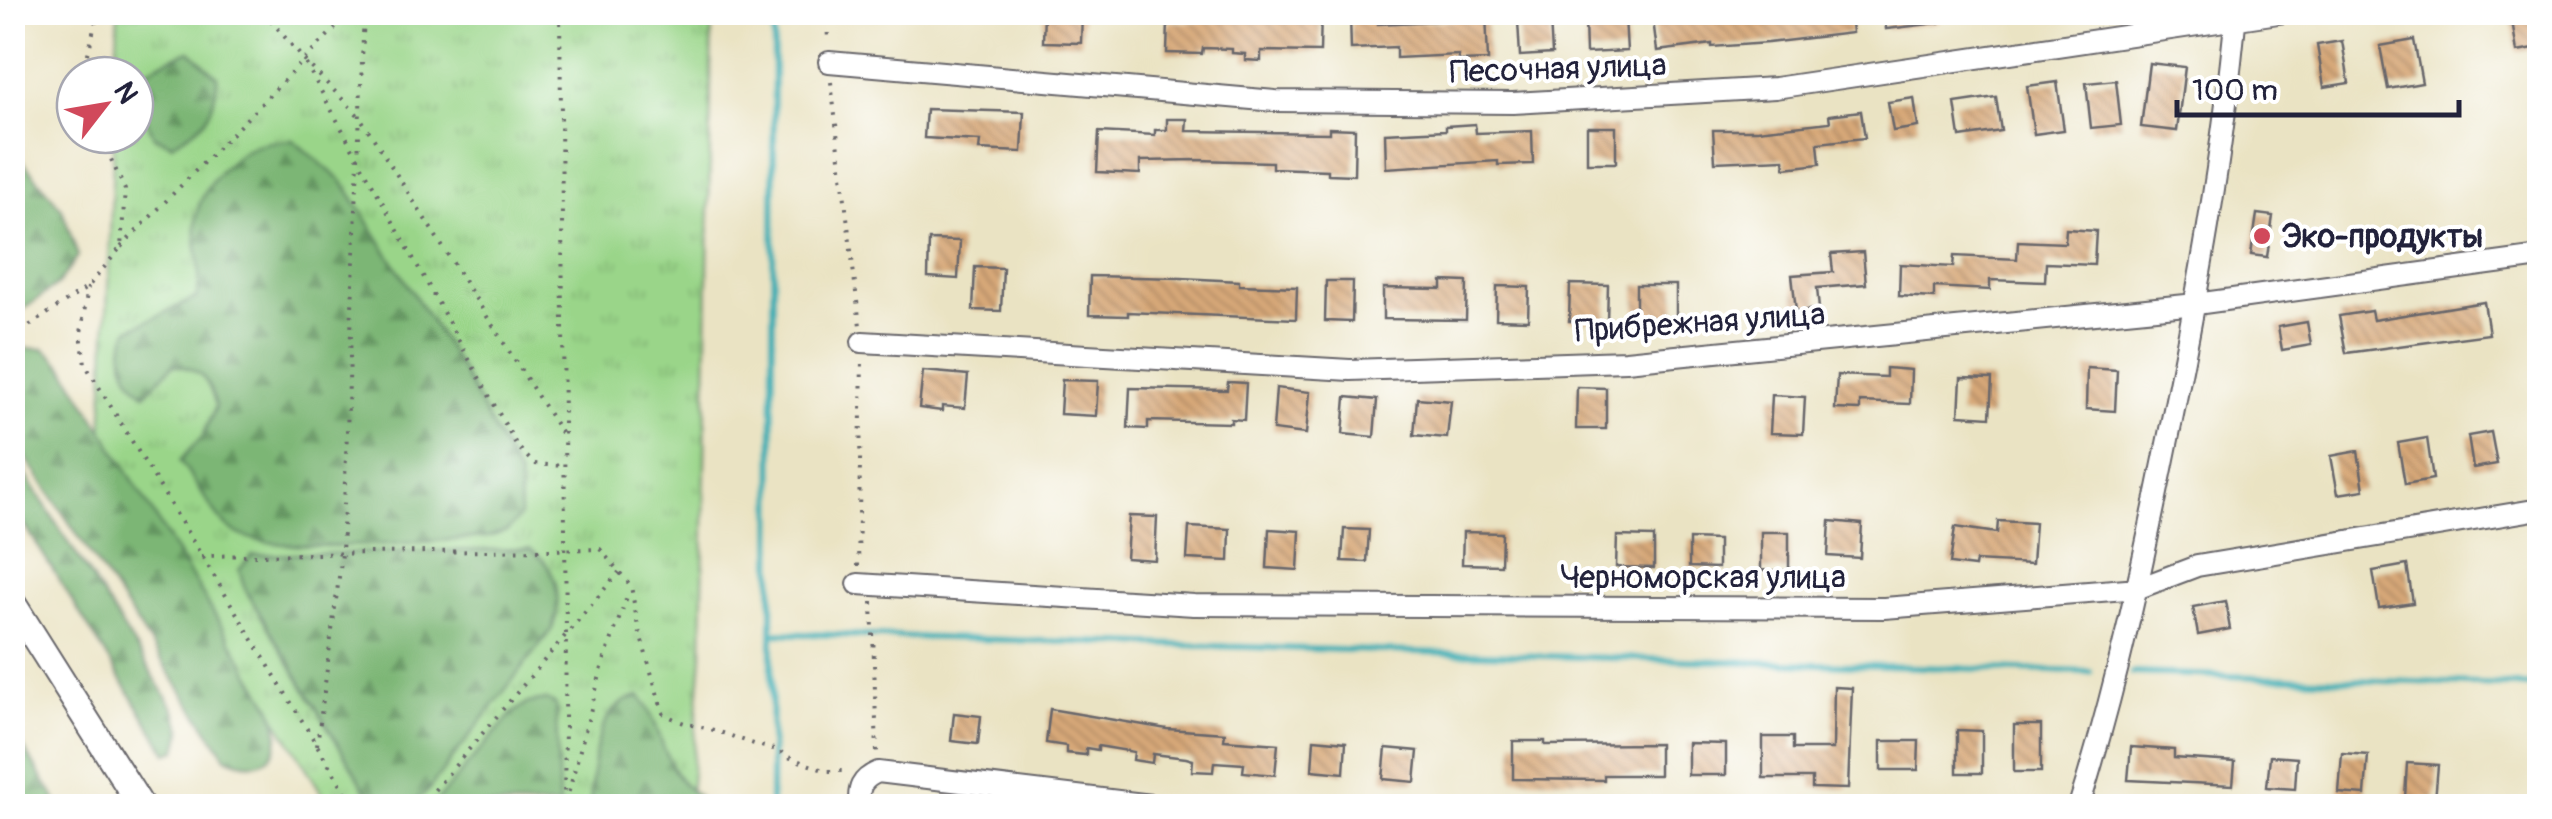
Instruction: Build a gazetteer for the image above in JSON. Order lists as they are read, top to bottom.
{
  "streets": {
    "street": ["Песочная улица", "Прибрежная улица", "Черноморская улица"]
  },
  "places": ["Эко-продукты"],
  "scale_bar": "100 m",
  "north": "top right"
}
